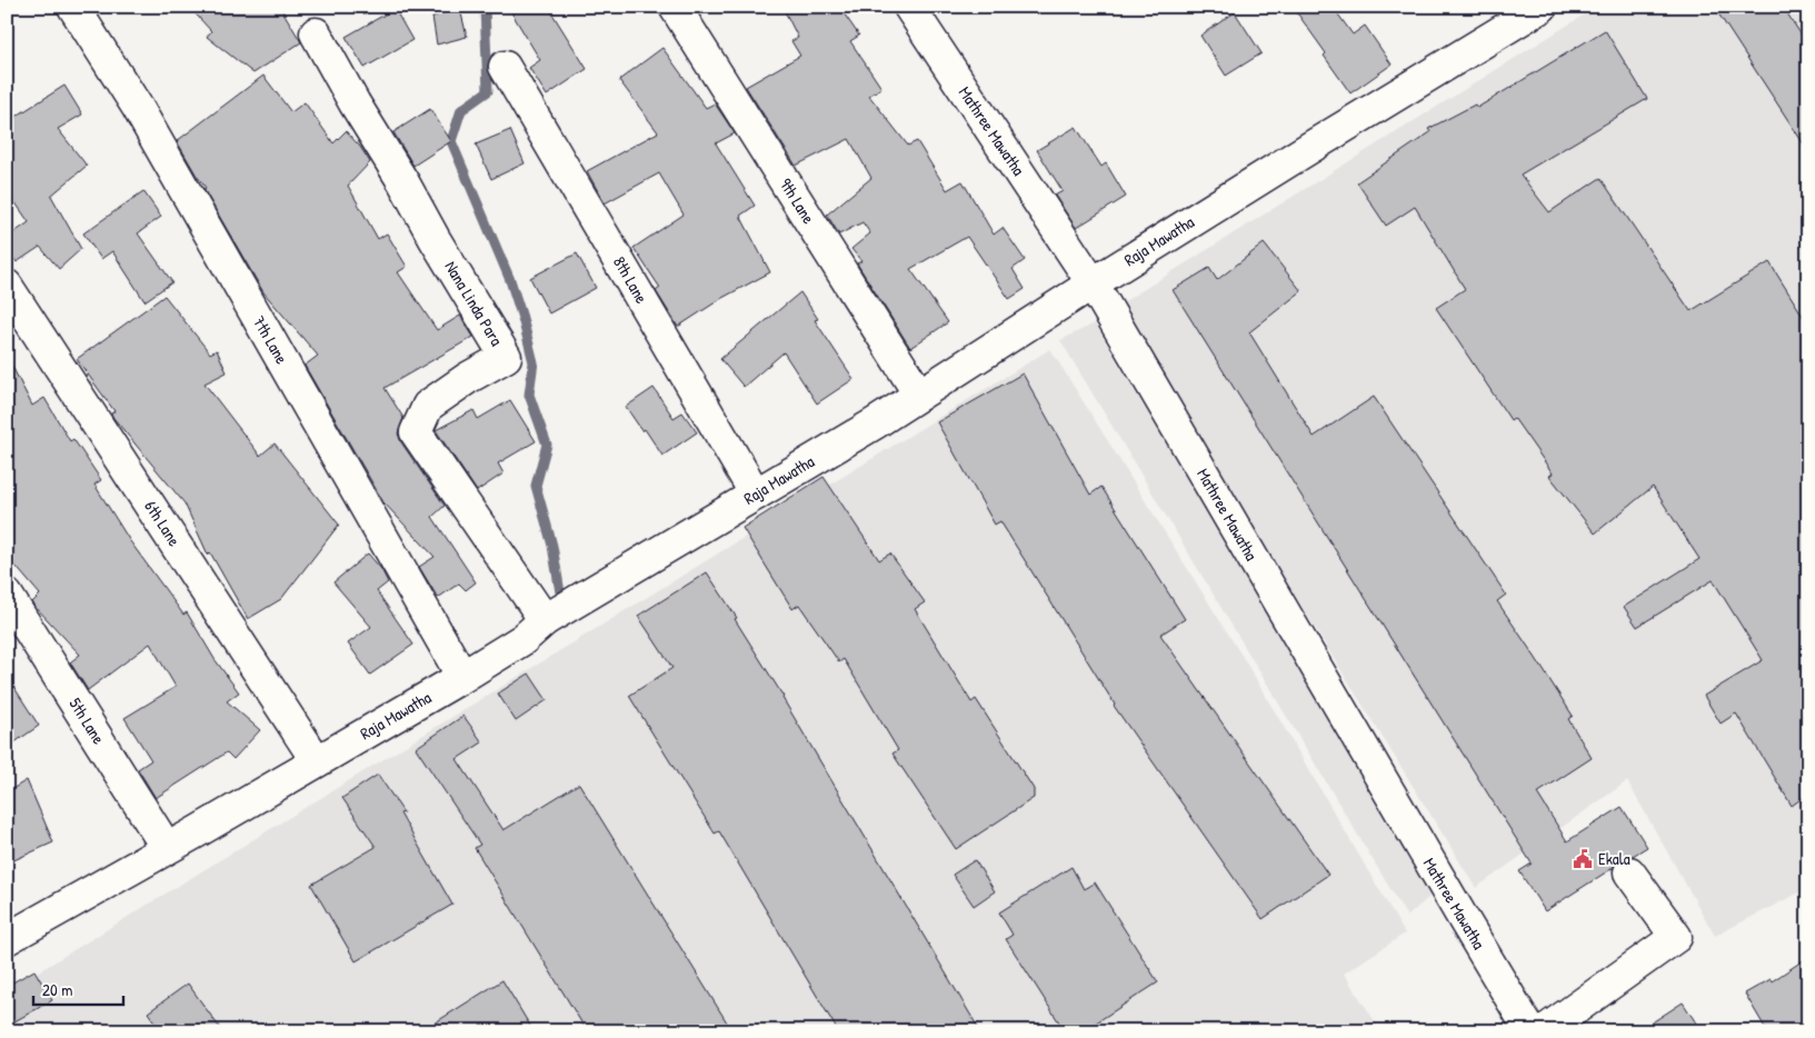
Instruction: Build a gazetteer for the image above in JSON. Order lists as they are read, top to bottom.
{
  "streets": {
    "street": [
      "Mathree Mawatha",
      "9th Lane",
      "Raja Mawatha",
      "8th Lane",
      "Nana Linda Para",
      "7th Lane",
      "6th Lane",
      "5th Lane"
    ]
  },
  "crossings": [
    ["Mathree Mawatha", "Raja Mawatha"],
    ["9th Lane", "Raja Mawatha"],
    ["Raja Mawatha", "8th Lane"],
    ["Raja Mawatha", "Nana Linda Para"],
    ["Raja Mawatha", "7th Lane"],
    ["Raja Mawatha", "6th Lane"],
    ["Raja Mawatha", "5th Lane"]
  ],
  "places": {
    "public building": ["Ekala"]
  },
  "scale_bar": "20 m"
}
